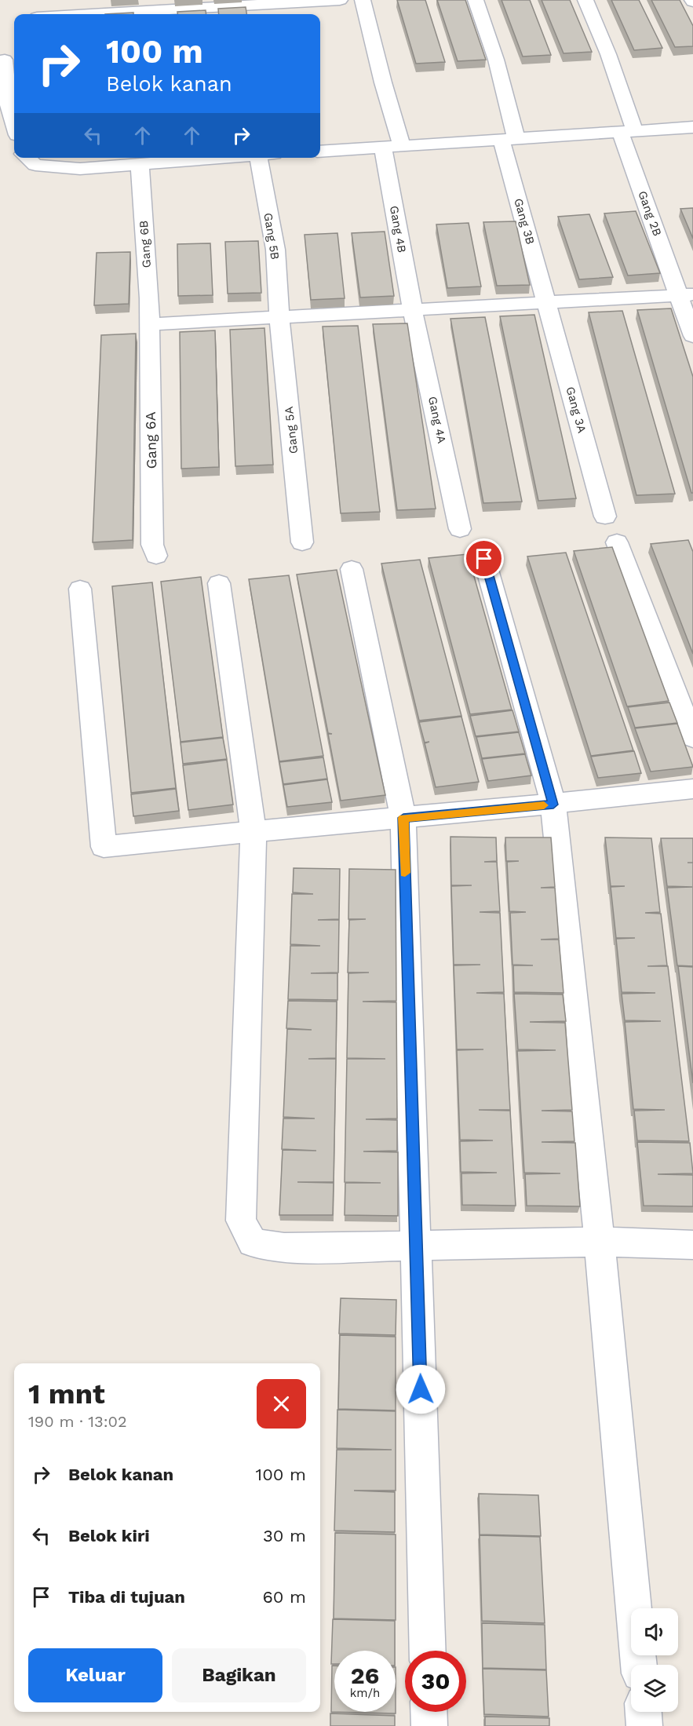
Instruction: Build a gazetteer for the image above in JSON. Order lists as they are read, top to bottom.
{
  "streets": {
    "street": [
      "Gang 2B",
      "Gang 3B",
      "Gang 4B",
      "Gang 5B",
      "Gang 6B",
      "Gang 3A",
      "Gang 4A",
      "Gang 5A",
      "Gang 6A"
    ]
  },
  "crossings": [
    ["Gang 3B", "Gang 3A"],
    ["Gang 4B", "Gang 4A"],
    ["Gang 5B", "Gang 5A"],
    ["Gang 6B", "Gang 6A"]
  ],
  "page": {
    "turn": ["100 m", "Belok kanan"],
    "heading": ["1 mnt", "190 m · 13:02"],
    "list": [
      {
        "name": "Belok kanan",
        "value": "100 m"
      },
      {
        "name": "Belok kiri",
        "value": "30 m"
      },
      {
        "name": "Tiba di tujuan",
        "value": "60 m"
      }
    ],
    "buttons": ["Keluar", "Bagikan"],
    "speed": "26 km/h",
    "limit": "30"
  }
}
